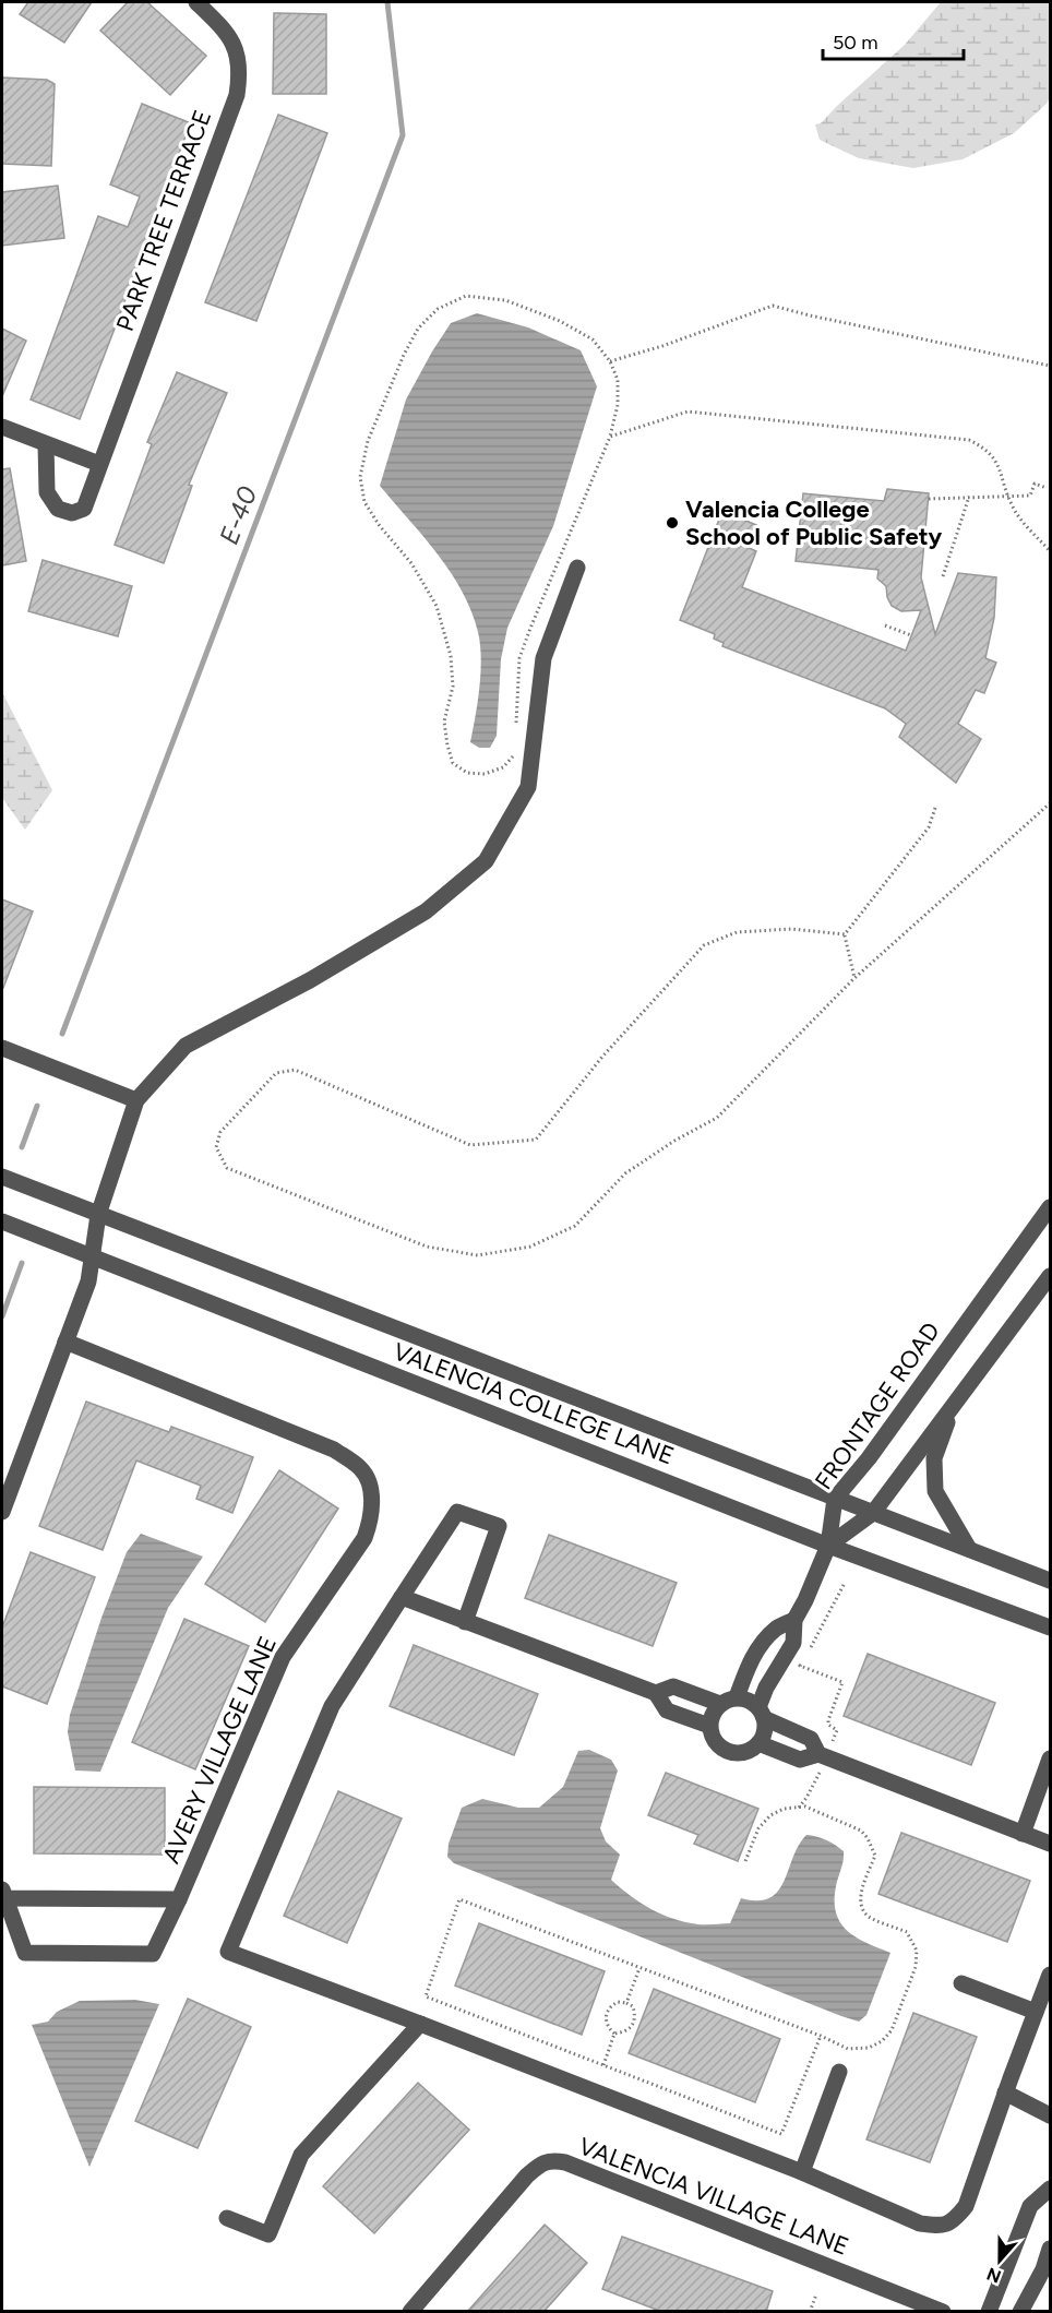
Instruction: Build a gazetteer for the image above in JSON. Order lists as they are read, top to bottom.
{
  "streets": {
    "street": [
      "PARK TREE TERRACE",
      "VALENCIA COLLEGE LANE",
      "FRONTAGE ROAD",
      "AVERY VILLAGE LANE",
      "VALENCIA VILLAGE LANE"
    ]
  },
  "crossings": [
    ["VALENCIA COLLEGE LANE", "FRONTAGE ROAD"]
  ],
  "water": ["E-40"],
  "places": ["Valencia College School of Public Safety"],
  "scale_bar": "50 m",
  "north": "bottom"
}
